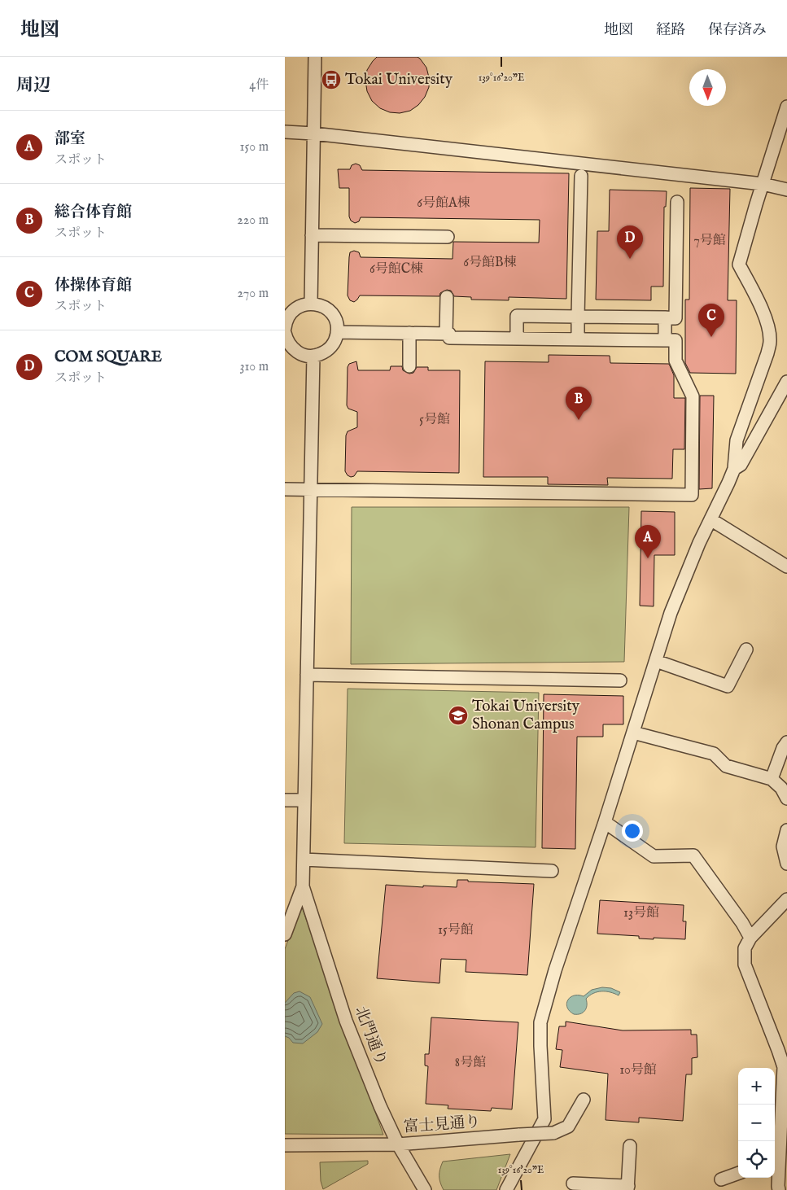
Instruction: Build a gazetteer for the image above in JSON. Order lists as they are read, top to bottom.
{
  "streets": {
    "street": ["北門通り", "富士見通り"]
  },
  "crossings": [
    ["北門通り", "富士見通り"]
  ],
  "places": {
    "bus stop": ["Tokai University"],
    "school or university": ["Tokai University Shonan Campus"]
  },
  "house_numbers": [
    "6号館A棟",
    "7号館",
    "6号館B棟",
    "6号館C棟",
    "5号館",
    "13号館",
    "15号館",
    "8号館",
    "10号館"
  ],
  "north": "bottom",
  "page": {
    "header": "地図",
    "nav": ["地図", "経路", "保存済み"],
    "heading": ["周辺", "4件"],
    "list": [
      {
        "mark": "A",
        "name": "部室",
        "note": "スポット",
        "value": "150 m"
      },
      {
        "mark": "B",
        "name": "総合体育館",
        "note": "スポット",
        "value": "220 m"
      },
      {
        "mark": "C",
        "name": "体操体育館",
        "note": "スポット",
        "value": "270 m"
      },
      {
        "mark": "D",
        "name": "COM SQUARE",
        "note": "スポット",
        "value": "310 m"
      }
    ],
    "pins": [
      "D",
      "C",
      "B",
      "A"
    ],
    "map_buttons": ["+", "−"]
  },
  "coordinates": ["139°16'20\"E"]
}
